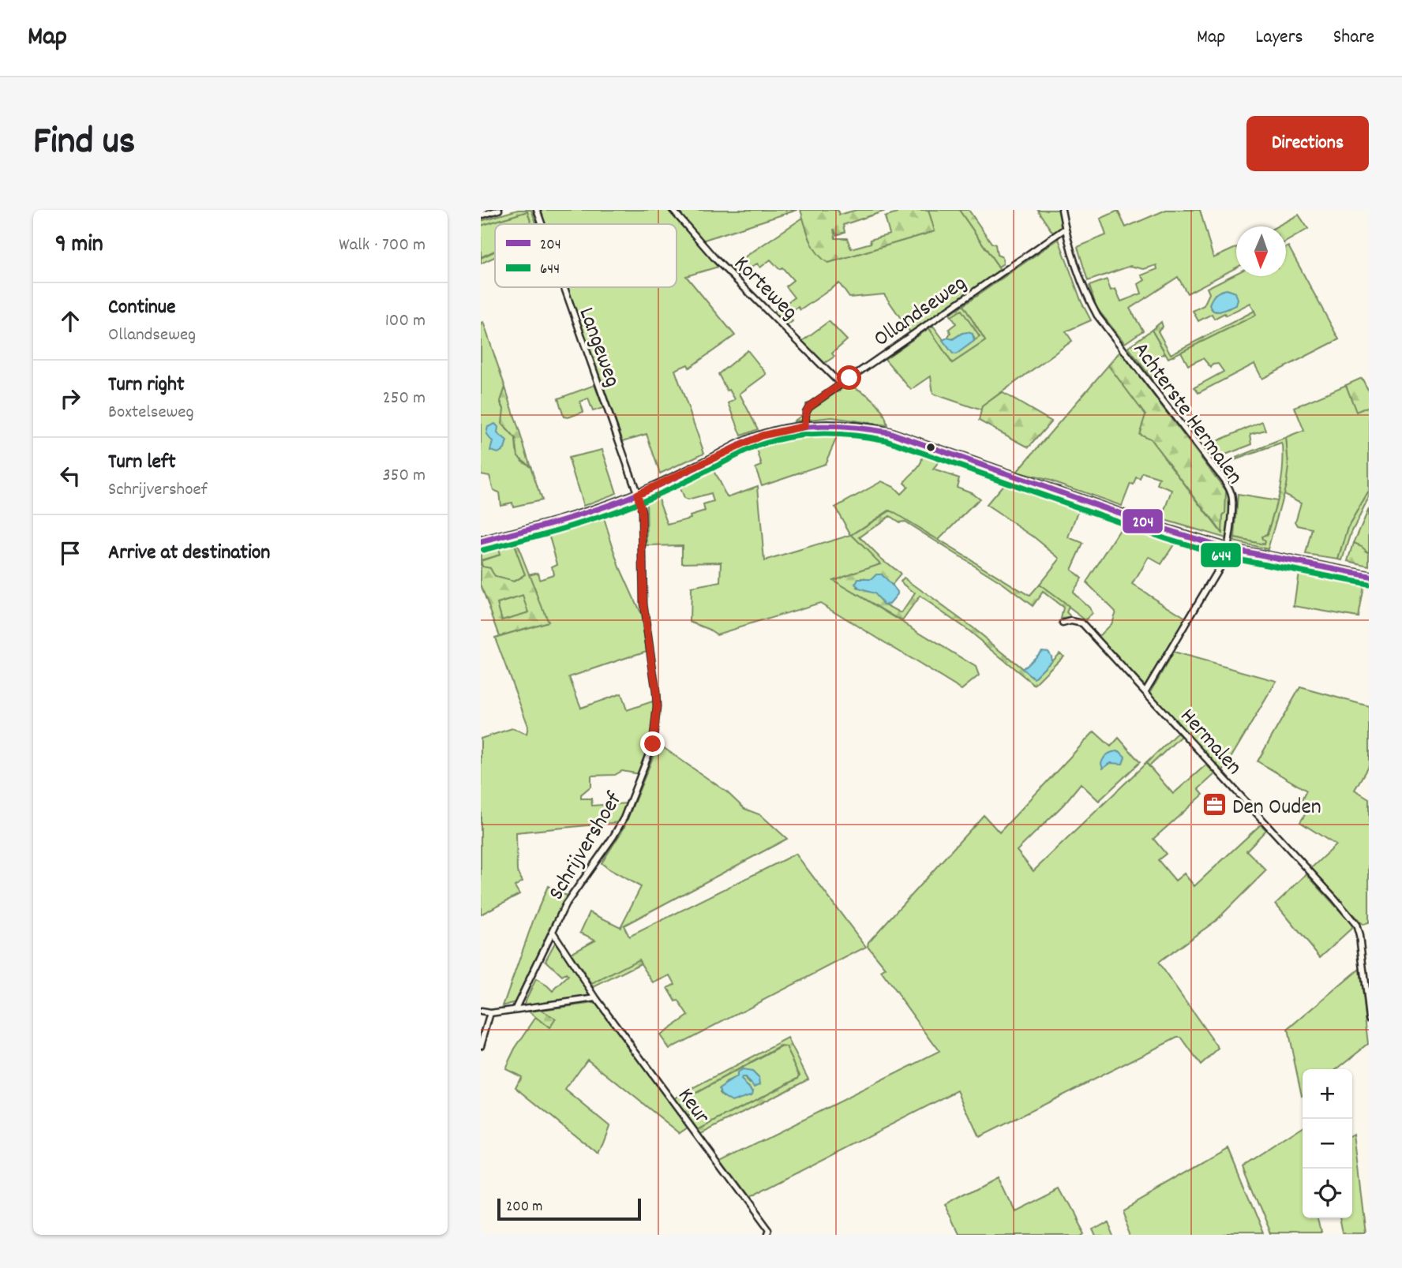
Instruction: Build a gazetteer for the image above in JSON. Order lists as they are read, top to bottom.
{
  "streets": {
    "street": [
      "Korteweg",
      "Ollandseweg",
      "Langeweg",
      "Achterste Hermalen",
      "Hermalen",
      "Schrijvershoef",
      "Keur"
    ]
  },
  "crossings": [
    ["Korteweg", "Ollandseweg"],
    ["Ollandseweg", "Achterste Hermalen"],
    ["Langeweg", "Schrijvershoef"],
    ["Achterste Hermalen", "Hermalen"],
    ["Schrijvershoef", "Keur"]
  ],
  "places": {
    "office": ["Den Ouden"]
  },
  "lines": ["transit line 204", "transit line 644"],
  "legend": ["204", "644"],
  "scale_bar": "200 m",
  "north": "bottom",
  "page": {
    "header": "Map",
    "nav": ["Map", "Layers", "Share"],
    "title": "Find us",
    "buttons": "Directions",
    "heading": ["9 min", "Walk · 700 m"],
    "list": [
      ["Continue", "Ollandseweg", "100 m"],
      ["Turn right", "Boxtelseweg", "250 m"],
      ["Turn left", "Schrijvershoef", "350 m"],
      "Arrive at destination"
    ],
    "map_buttons": ["+", "−"],
    "scale": "200 m"
  }
}
